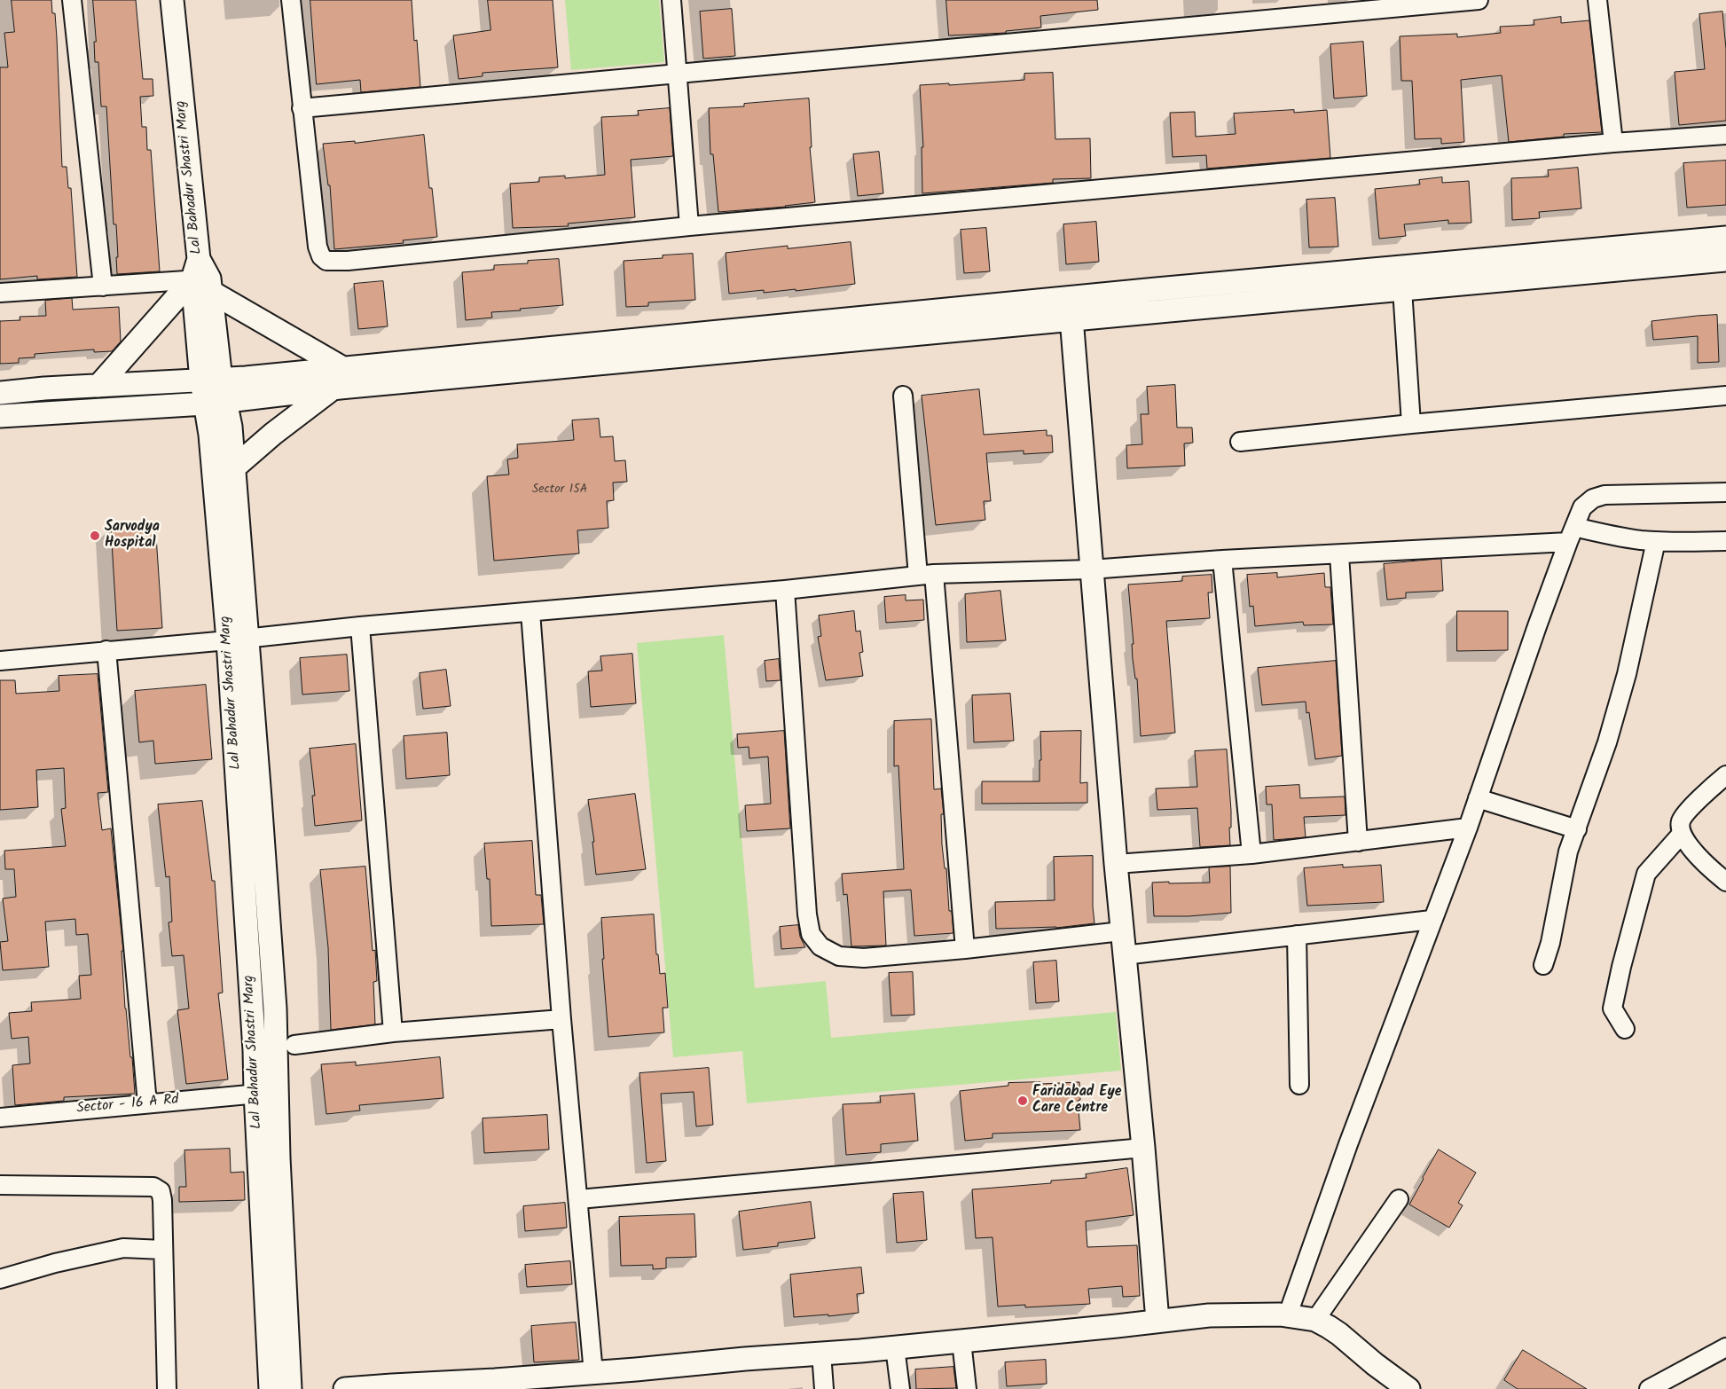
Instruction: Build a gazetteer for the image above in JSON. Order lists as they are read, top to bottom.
{
  "streets": {
    "street": ["Lal Bahadur Shastri Marg", "Sector - 16 A Rd"]
  },
  "crossings": [
    ["Lal Bahadur Shastri Marg", "Sector - 16 A Rd"]
  ],
  "places": ["Sarvodya Hospital", "Faridabad Eye Care Centre"],
  "house_numbers": ["Sector 15A"]
}
